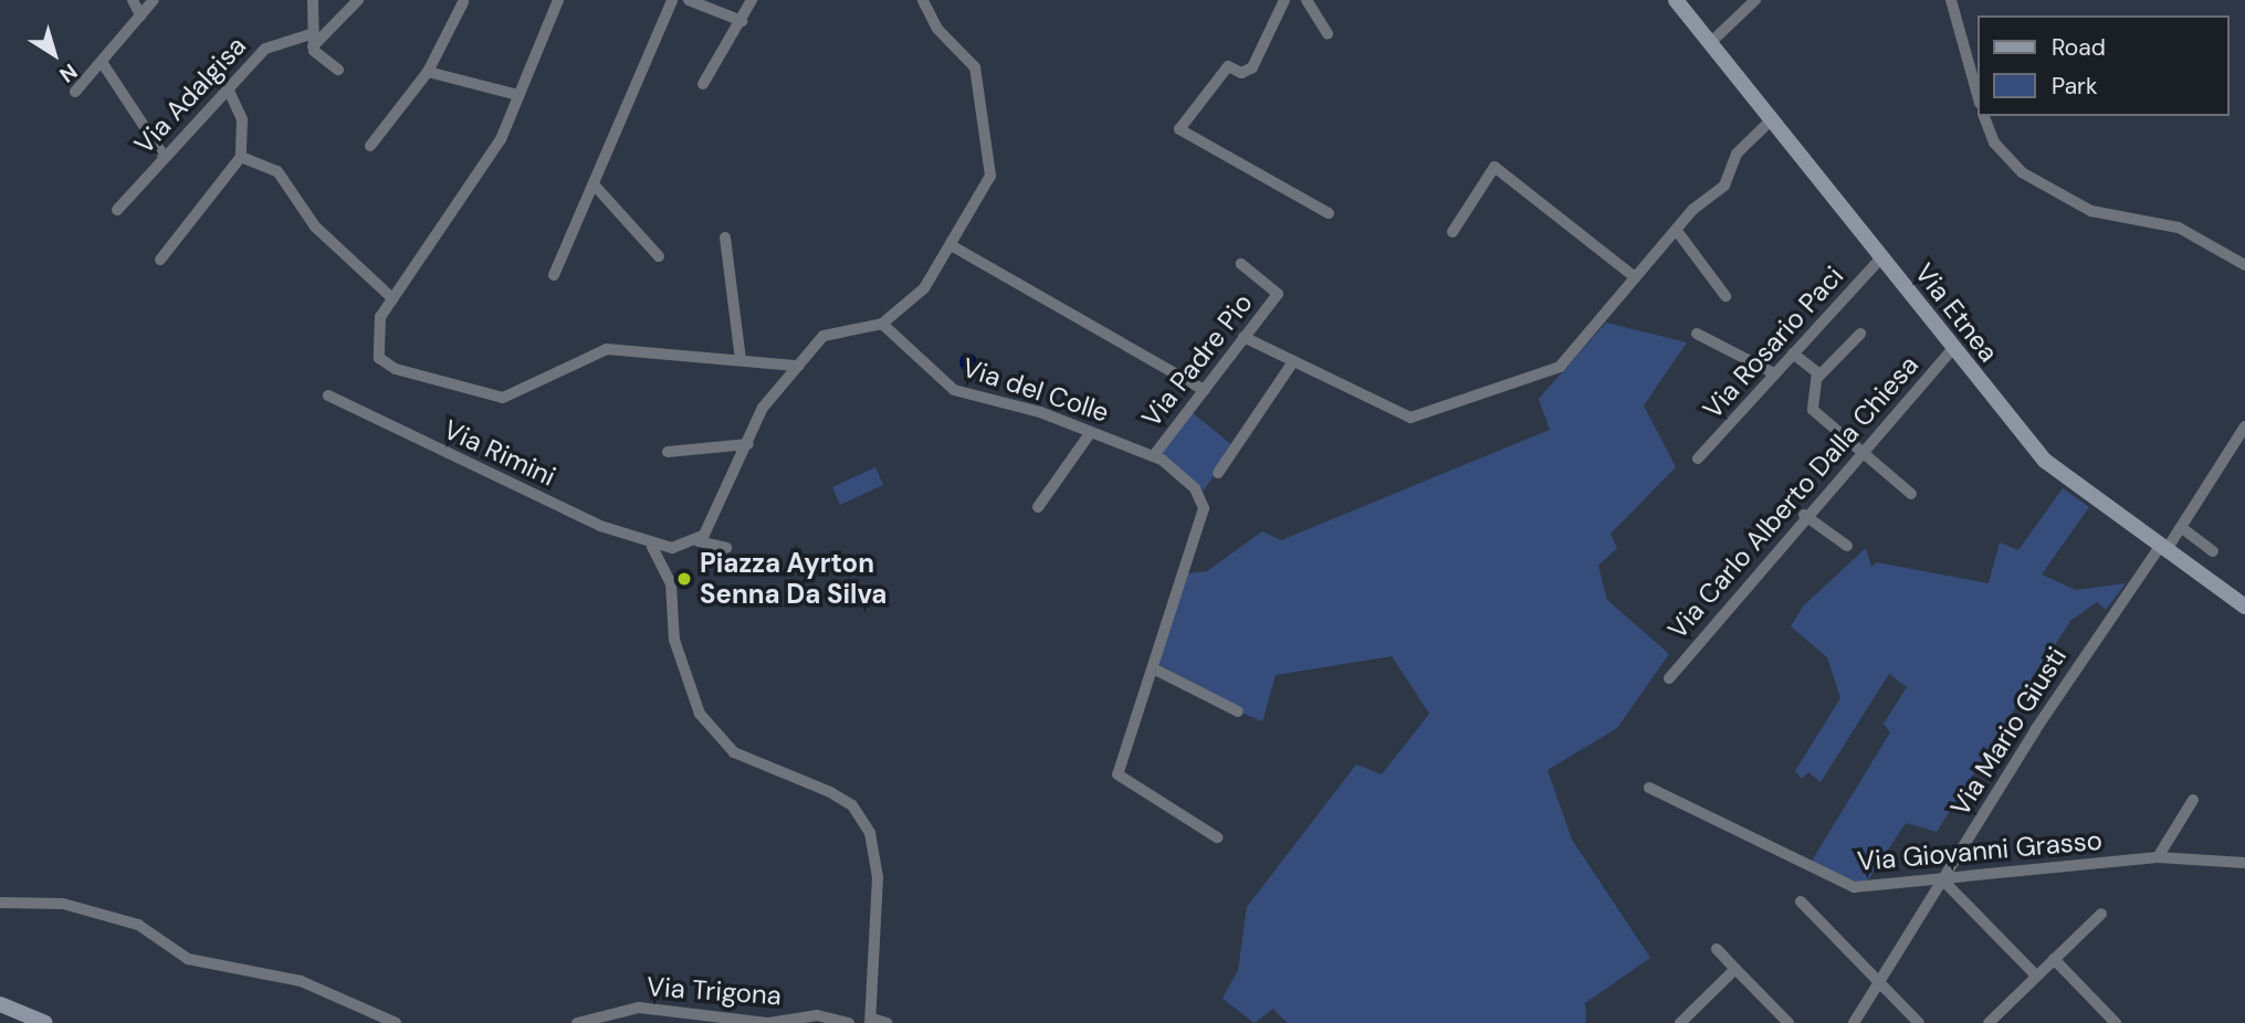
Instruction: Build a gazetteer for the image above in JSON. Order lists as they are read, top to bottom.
{
  "streets": {
    "main road": ["Via Etnea"],
    "street": [
      "Via Adalgisa",
      "Via Rosario Paci",
      "Via Padre Pio",
      "Via del Colle",
      "Via Rimini",
      "Via Carlo Alberto Dalla Chiesa",
      "Via Mario Giusti",
      "Via Giovanni Grasso",
      "Via Trigona"
    ]
  },
  "crossings": [
    ["Via Etnea", "Via Rosario Paci"],
    ["Via Etnea", "Via Carlo Alberto Dalla Chiesa"],
    ["Via Etnea", "Via Mario Giusti"],
    ["Via Padre Pio", "Via del Colle"],
    ["Via Mario Giusti", "Via Giovanni Grasso"]
  ],
  "places": ["Piazza Ayrton Senna Da Silva"],
  "legend": ["Road", "Park"],
  "north": "bottom right"
}
